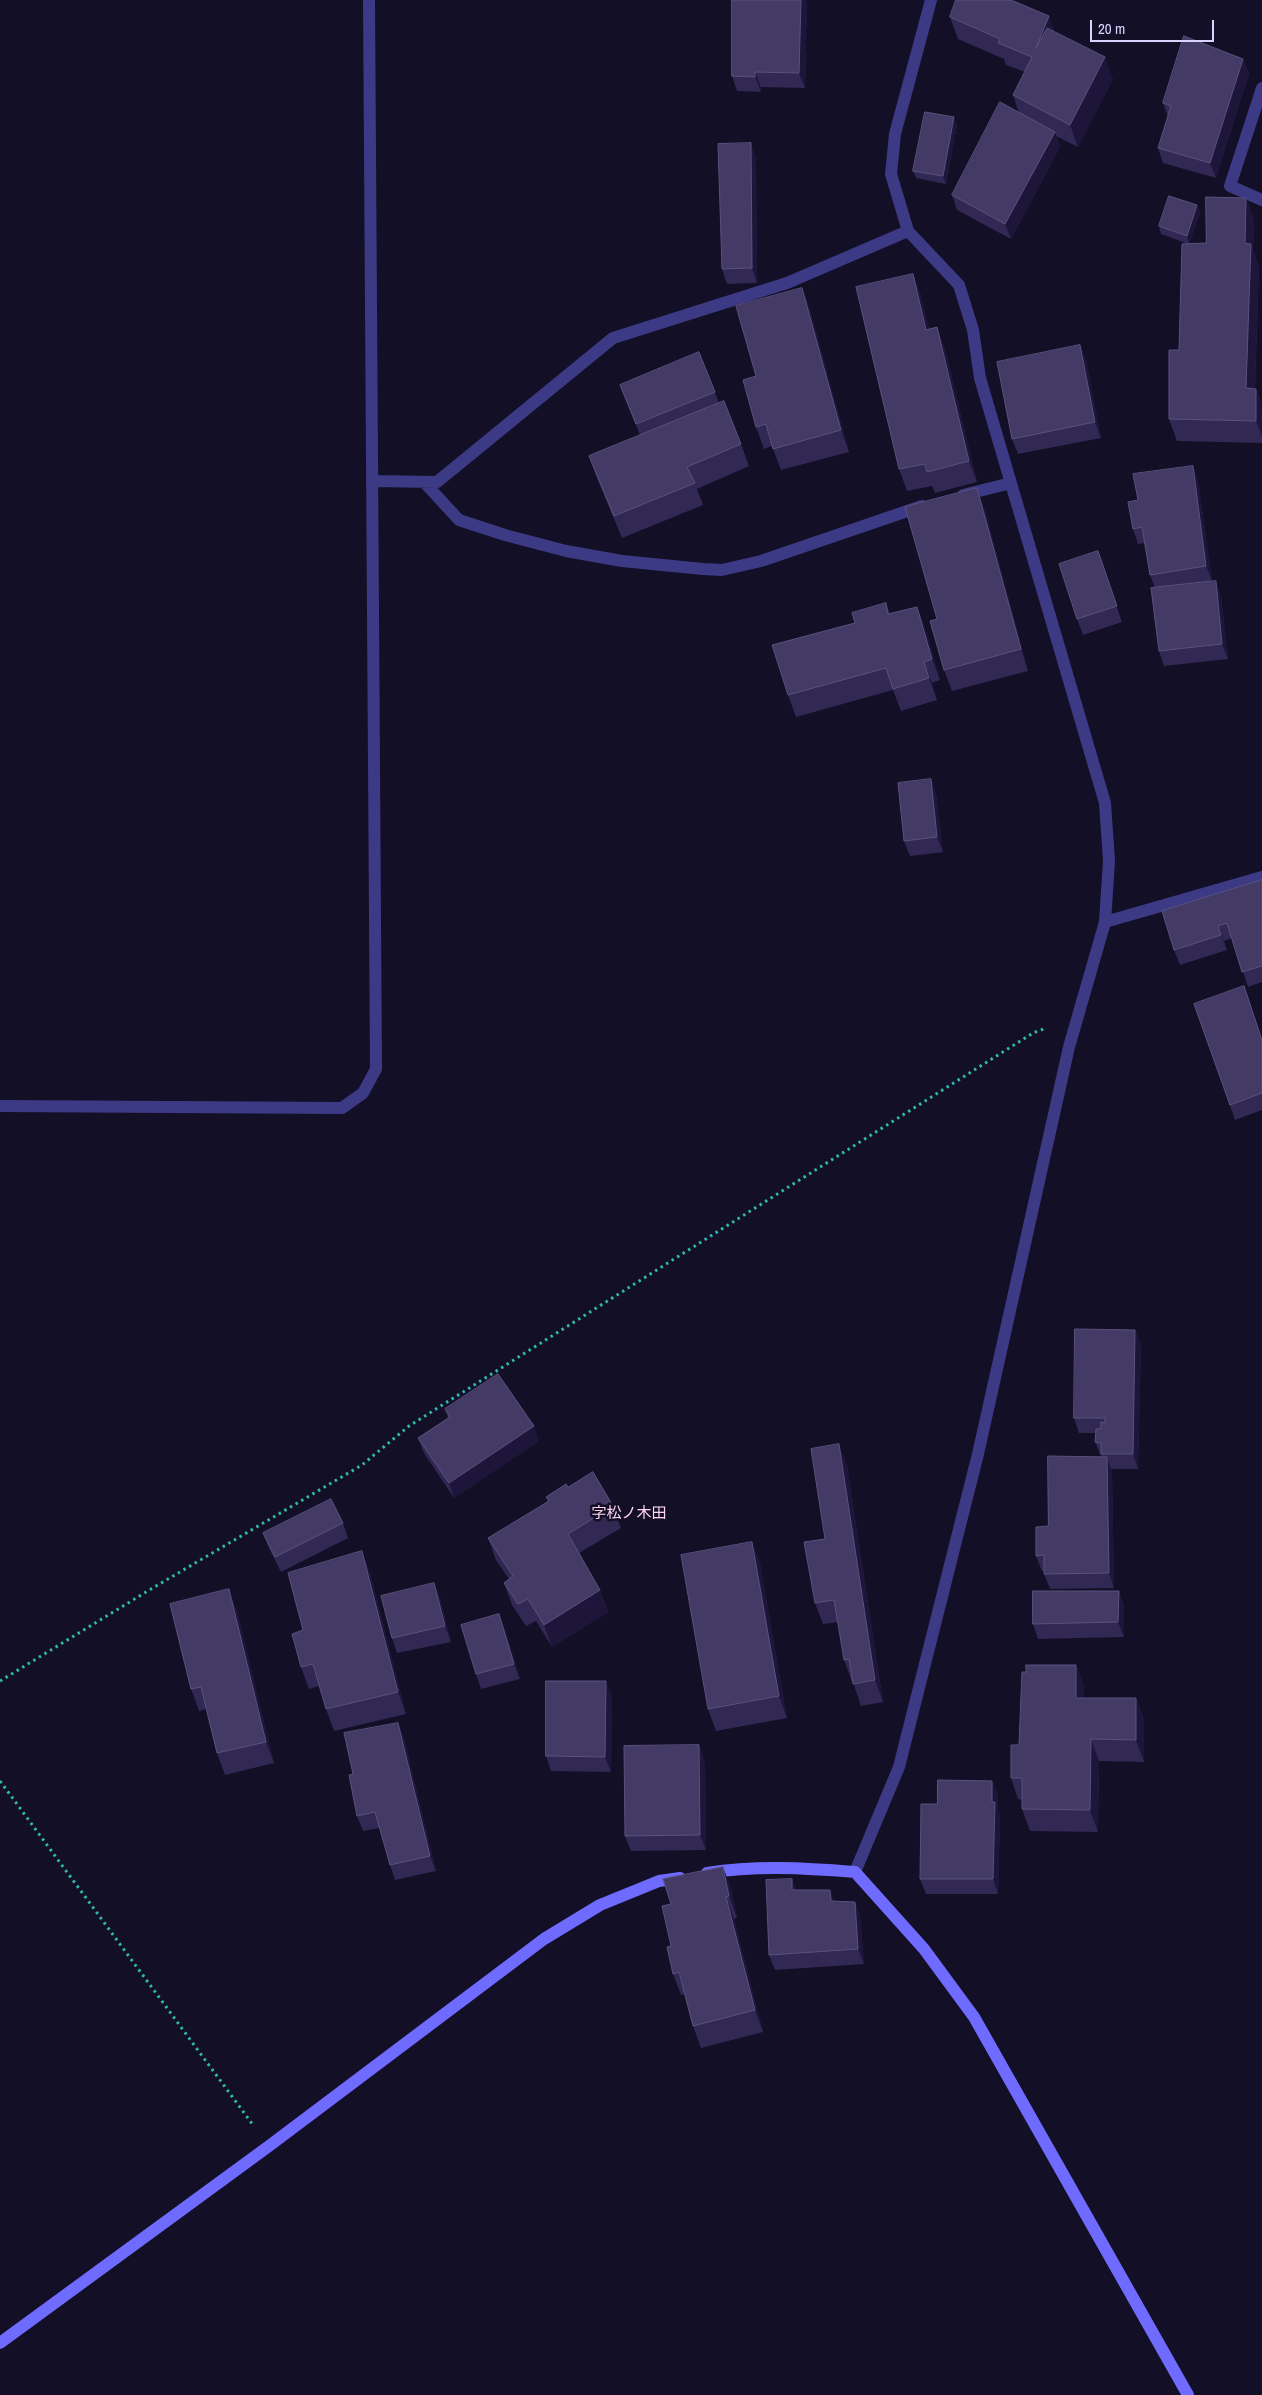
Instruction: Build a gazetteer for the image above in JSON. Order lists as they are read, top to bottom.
{
  "districts": ["字松ノ木田"],
  "scale_bar": "20 m"
}
